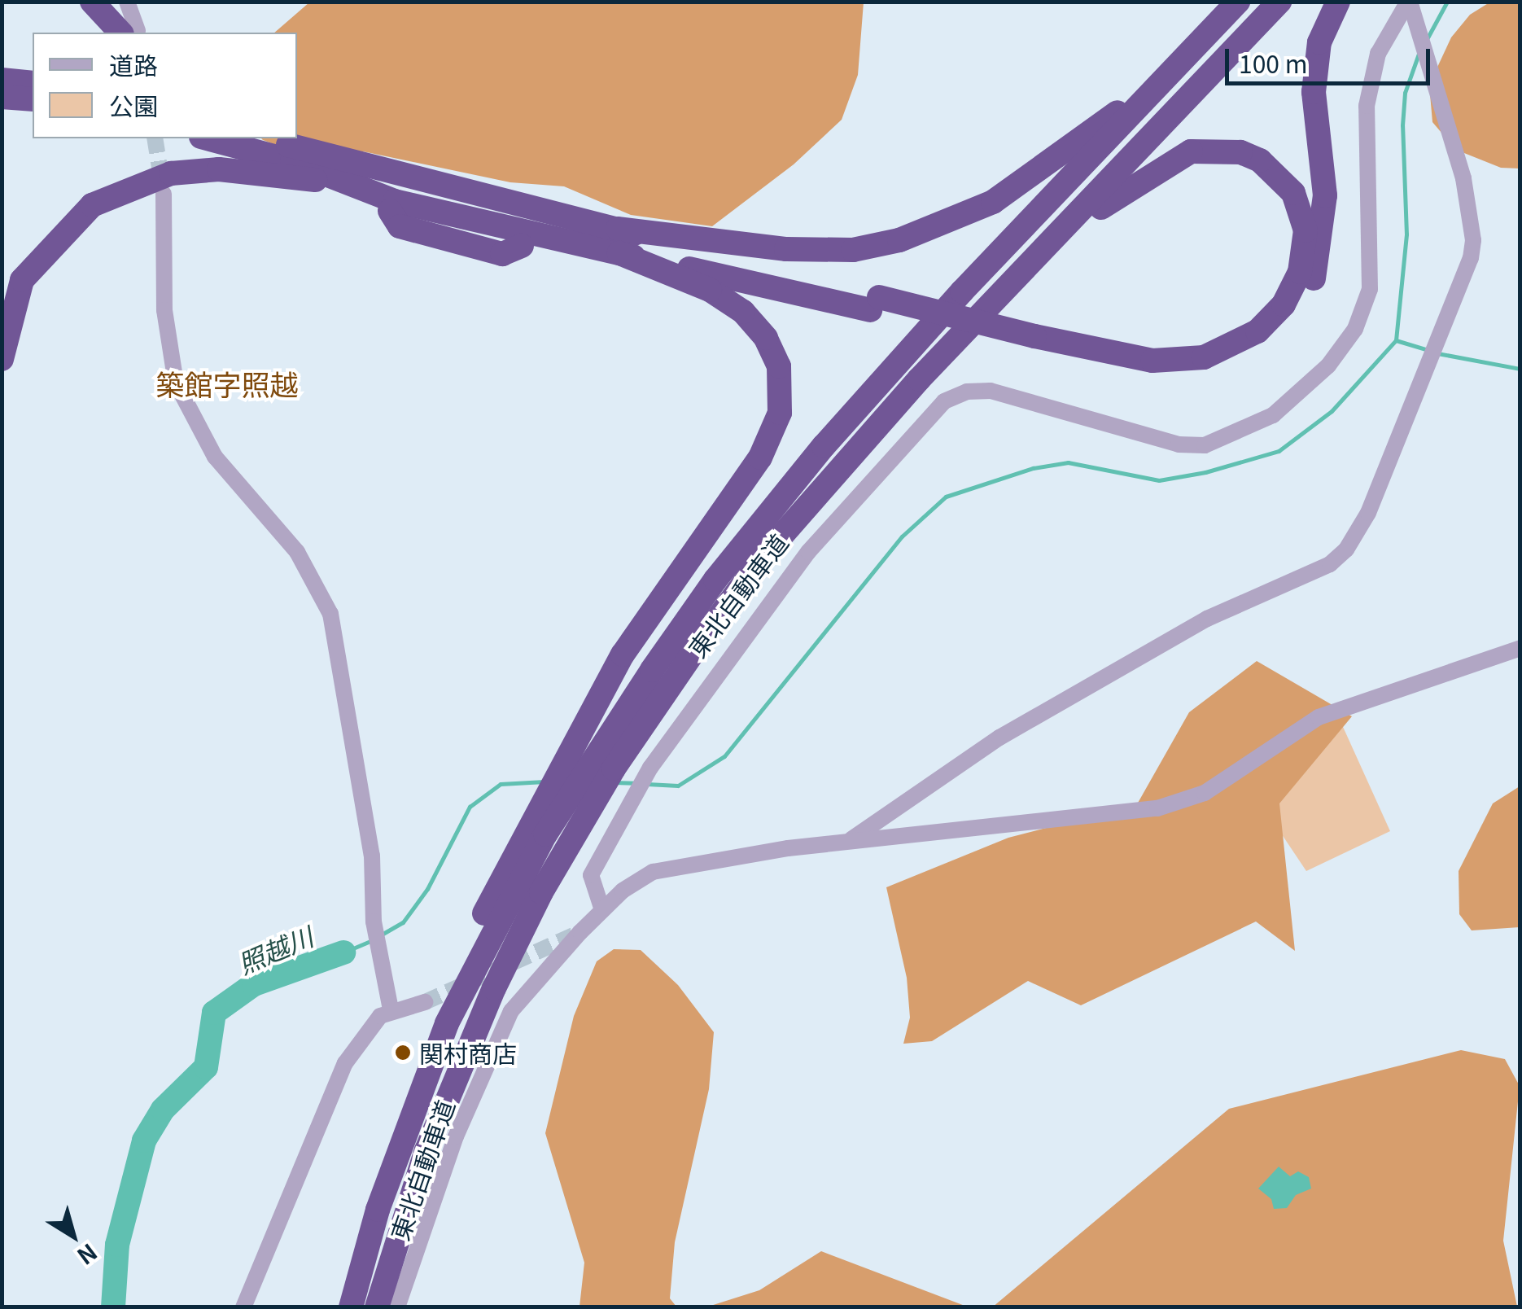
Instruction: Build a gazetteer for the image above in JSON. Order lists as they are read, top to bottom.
{
  "streets": {
    "highway": ["東北自動車道"]
  },
  "districts": ["築館字照越"],
  "water": ["照越川"],
  "places": ["関村商店"],
  "legend": ["道路", "公園"],
  "scale_bar": "100 m",
  "north": "bottom right"
}
